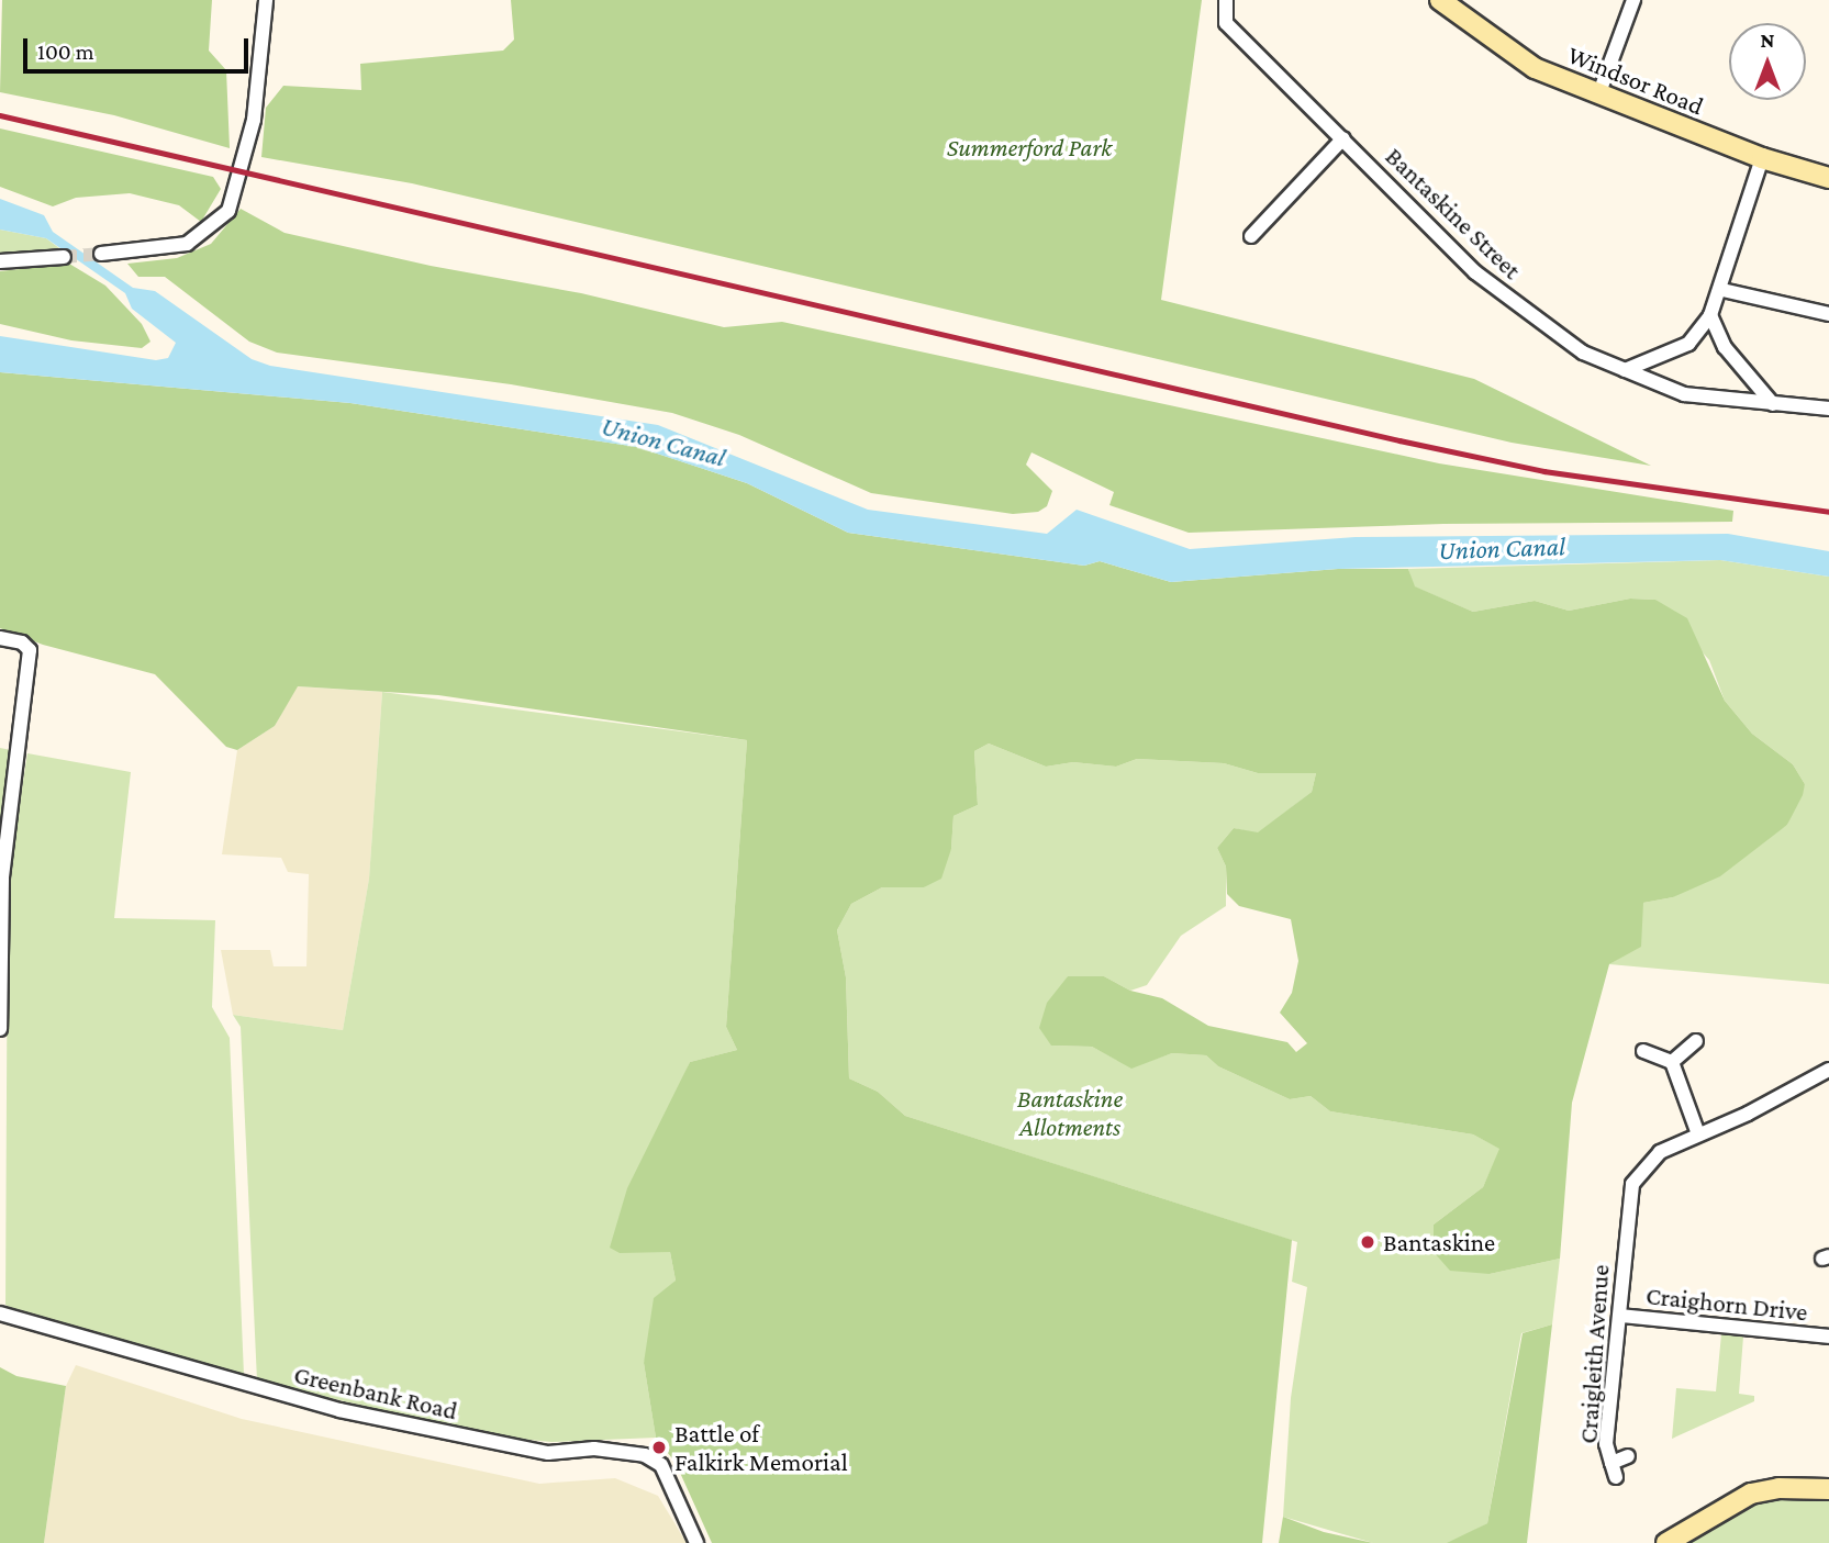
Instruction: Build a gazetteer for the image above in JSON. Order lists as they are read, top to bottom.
{
  "streets": {
    "street": [
      "Windsor Road",
      "Bantaskine Street",
      "Craighorn Drive",
      "Craigleith Avenue",
      "Greenbank Road"
    ]
  },
  "crossings": [
    ["Craighorn Drive", "Craigleith Avenue"]
  ],
  "water": ["Union Canal"],
  "parks": ["Summerford Park", "Bantaskine Allotments"],
  "places": ["Bantaskine", "Battle of Falkirk Memorial"],
  "scale_bar": "100 m",
  "north": "top"
}
